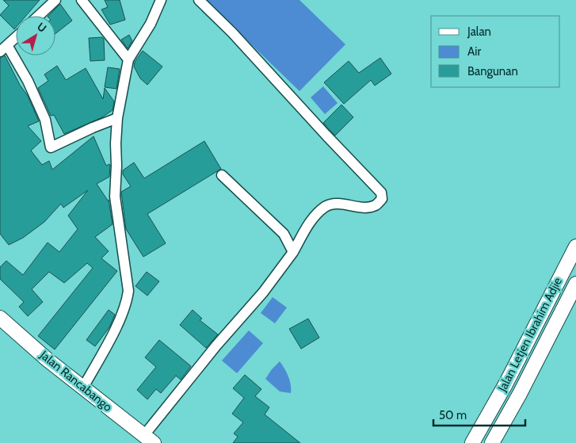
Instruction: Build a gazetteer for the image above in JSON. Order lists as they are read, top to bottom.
{
  "streets": {
    "street": ["Jalan Letjen Ibrahim Adjie", "Jalan Rancabango"]
  },
  "legend": ["Jalan", "Air", "Bangunan"],
  "scale_bar": "50 m",
  "north": "top right"
}
